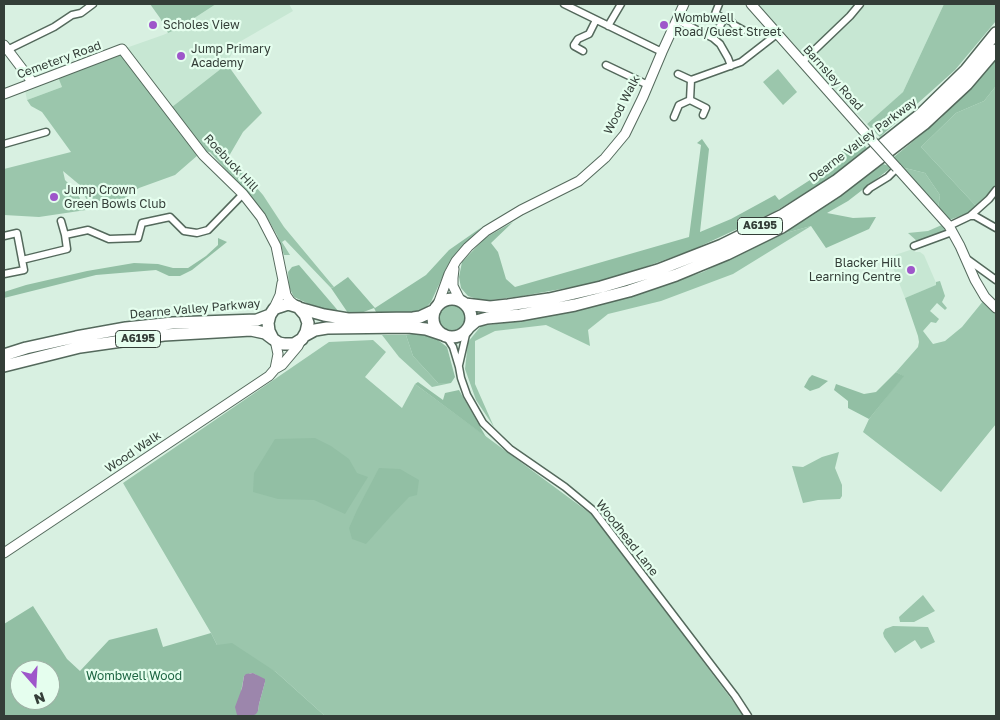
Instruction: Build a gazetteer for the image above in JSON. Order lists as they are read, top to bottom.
{
  "streets": {
    "highway": ["Dearne Valley Parkway", "A6195"],
    "street": [
      "Cemetery Road",
      "Barnsley Road",
      "Wood Walk",
      "Roebuck Hill",
      "Woodhead Lane"
    ]
  },
  "crossings": [
    ["Cemetery Road", "Roebuck Hill"],
    ["Wood Walk", "Dearne Valley Parkway"],
    ["Wood Walk", "Roebuck Hill"],
    ["Wood Walk", "A6195"],
    ["Wood Walk", "Woodhead Lane"],
    ["Dearne Valley Parkway", "Roebuck Hill"],
    ["Dearne Valley Parkway", "A6195"],
    ["Dearne Valley Parkway", "Woodhead Lane"],
    ["Roebuck Hill", "A6195"],
    ["A6195", "Woodhead Lane"]
  ],
  "parks": ["Wombwell Wood"],
  "places": [
    "Scholes View",
    "Wombwell Road/Guest Street",
    "Jump Primary Academy",
    "Jump Crown Green Bowls Club",
    "Blacker Hill Learning Centre"
  ],
  "north": "bottom"
}
